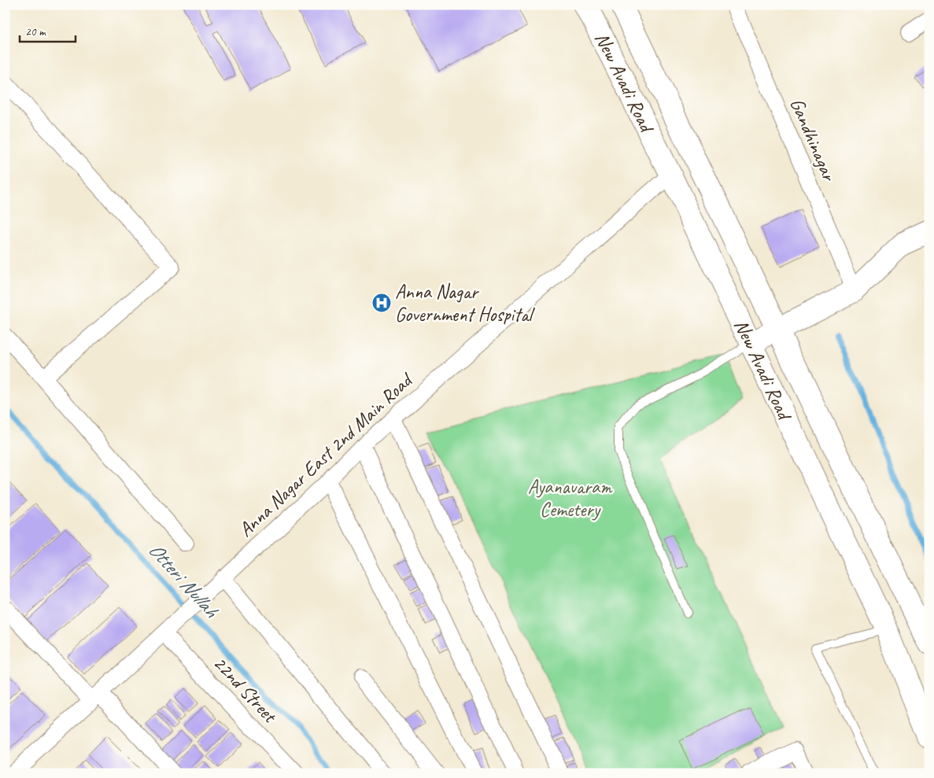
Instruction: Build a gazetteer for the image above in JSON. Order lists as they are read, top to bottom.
{
  "streets": {
    "main road": ["New Avadi Road"],
    "street": ["Gandhinagar", "Anna Nagar East 2nd Main Road", "22nd Street"]
  },
  "crossings": [
    ["New Avadi Road", "Anna Nagar East 2nd Main Road"],
    ["Anna Nagar East 2nd Main Road", "22nd Street"]
  ],
  "water": ["Otteri Nullah"],
  "parks": ["Ayanavaram Cemetery"],
  "places": {
    "hospital": ["Anna Nagar Government Hospital"]
  },
  "scale_bar": "20 m"
}
